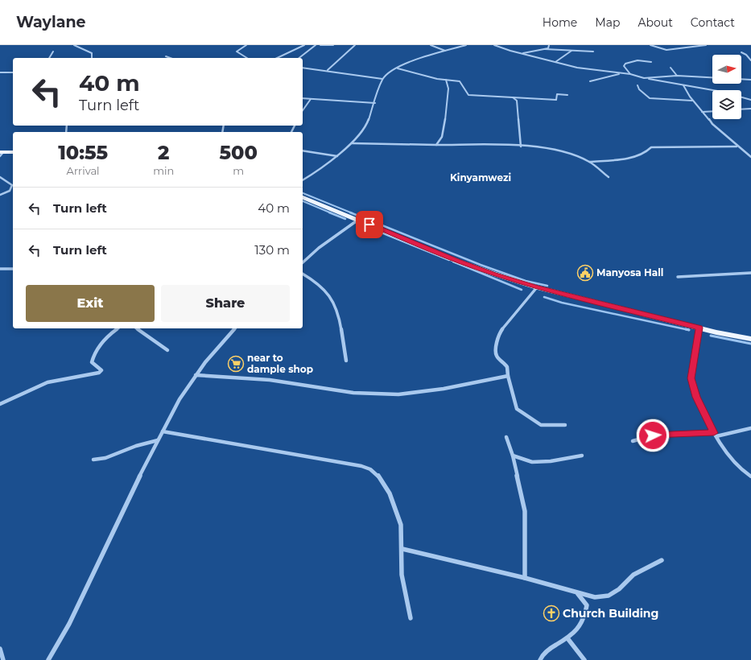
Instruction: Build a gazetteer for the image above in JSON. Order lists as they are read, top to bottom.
{
  "districts": ["Kinyamwezi"],
  "places": {
    "public building": ["Manyosa Hall"],
    "supermarket": ["near to dample shop"],
    "church": ["Church Building"]
  },
  "north": "right",
  "page": {
    "header": "Waylane",
    "nav": [
      "Home",
      "Map",
      "About",
      "Contact"
    ],
    "turn": ["40 m", "Turn left"],
    "eta": [
      "10:55",
      "Arrival",
      "2",
      "min",
      "500",
      "m"
    ],
    "list": [
      {
        "name": "Turn left",
        "value": "40 m"
      },
      {
        "name": "Turn left",
        "value": "130 m"
      }
    ],
    "buttons": ["Exit", "Share"]
  }
}
